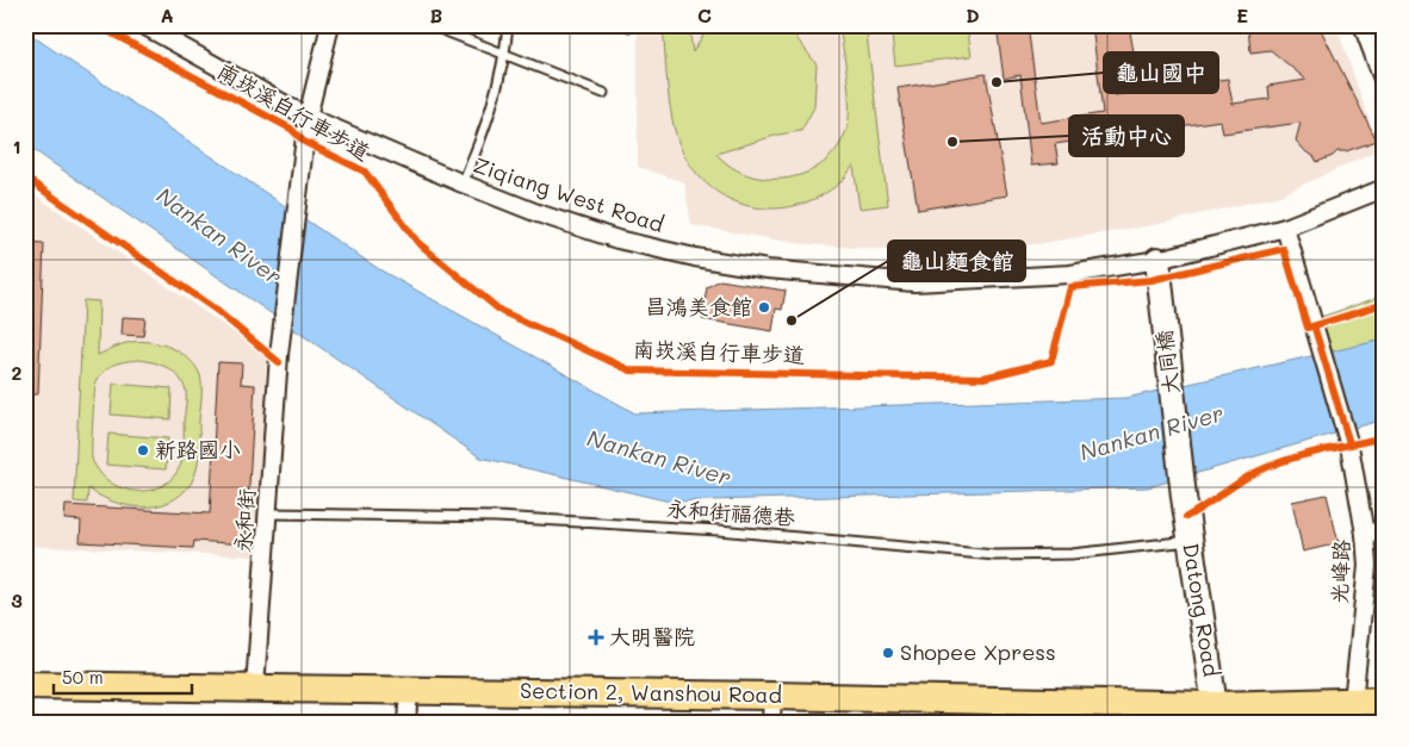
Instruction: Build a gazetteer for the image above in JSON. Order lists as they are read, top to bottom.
{
  "streets": {
    "main road": ["Section 2, Wanshou Road"],
    "street": [
      "Ziqiang West Road",
      "大同橋",
      "永和街",
      "光峰路",
      "Datong Road"
    ],
    "lane": ["永和街福德巷"],
    "cycle path": ["南崁溪自行車步道"]
  },
  "crossings": [
    ["Ziqiang West Road", "大同橋"],
    ["Ziqiang West Road", "永和街"],
    ["Ziqiang West Road", "光峰路"],
    ["大同橋", "Datong Road"],
    ["永和街福德巷", "永和街"],
    ["永和街福德巷", "Datong Road"],
    ["永和街", "Section 2, Wanshou Road"],
    ["光峰路", "Section 2, Wanshou Road"],
    ["Datong Road", "Section 2, Wanshou Road"]
  ],
  "water": ["Nankan River"],
  "places": {
    "other": [
      "龜山國中",
      "活動中心",
      "昌鴻美食館",
      "龜山麵食館",
      "新路國小",
      "Shopee Xpress"
    ],
    "health": ["大明醫院"]
  },
  "scale_bar": "50 m",
  "grid": {
    "columns": [
      "A",
      "B",
      "C",
      "D",
      "E"
    ],
    "rows": ["1", "2", "3"]
  }
}
